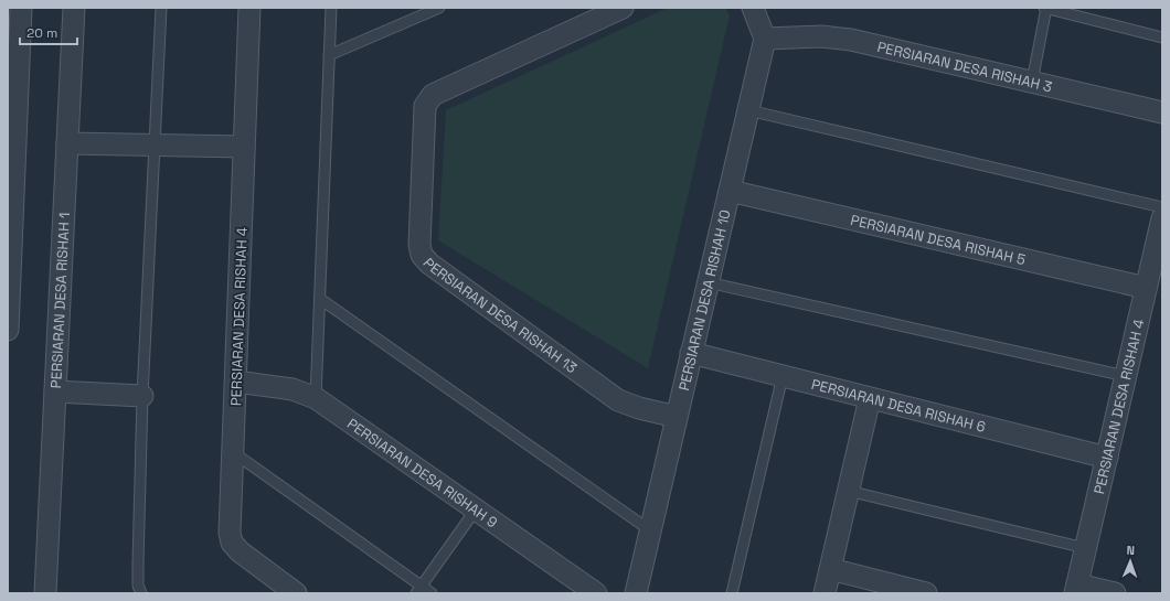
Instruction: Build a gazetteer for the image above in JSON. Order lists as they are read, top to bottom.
{
  "streets": {
    "street": [
      "PERSIARAN DESA RISHAH 3",
      "PERSIARAN DESA RISHAH 5",
      "PERSIARAN DESA RISHAH 10",
      "PERSIARAN DESA RISHAH 1",
      "PERSIARAN DESA RISHAH 13",
      "PERSIARAN DESA RISHAH 4",
      "PERSIARAN DESA RISHAH 6",
      "PERSIARAN DESA RISHAH 9"
    ]
  },
  "crossings": [
    ["PERSIARAN DESA RISHAH 3", "PERSIARAN DESA RISHAH 10"],
    ["PERSIARAN DESA RISHAH 5", "PERSIARAN DESA RISHAH 10"],
    ["PERSIARAN DESA RISHAH 5", "PERSIARAN DESA RISHAH 4"],
    ["PERSIARAN DESA RISHAH 10", "PERSIARAN DESA RISHAH 13"],
    ["PERSIARAN DESA RISHAH 10", "PERSIARAN DESA RISHAH 6"],
    ["PERSIARAN DESA RISHAH 4", "PERSIARAN DESA RISHAH 6"],
    ["PERSIARAN DESA RISHAH 4", "PERSIARAN DESA RISHAH 9"]
  ],
  "scale_bar": "20 m",
  "north": "top"
}
